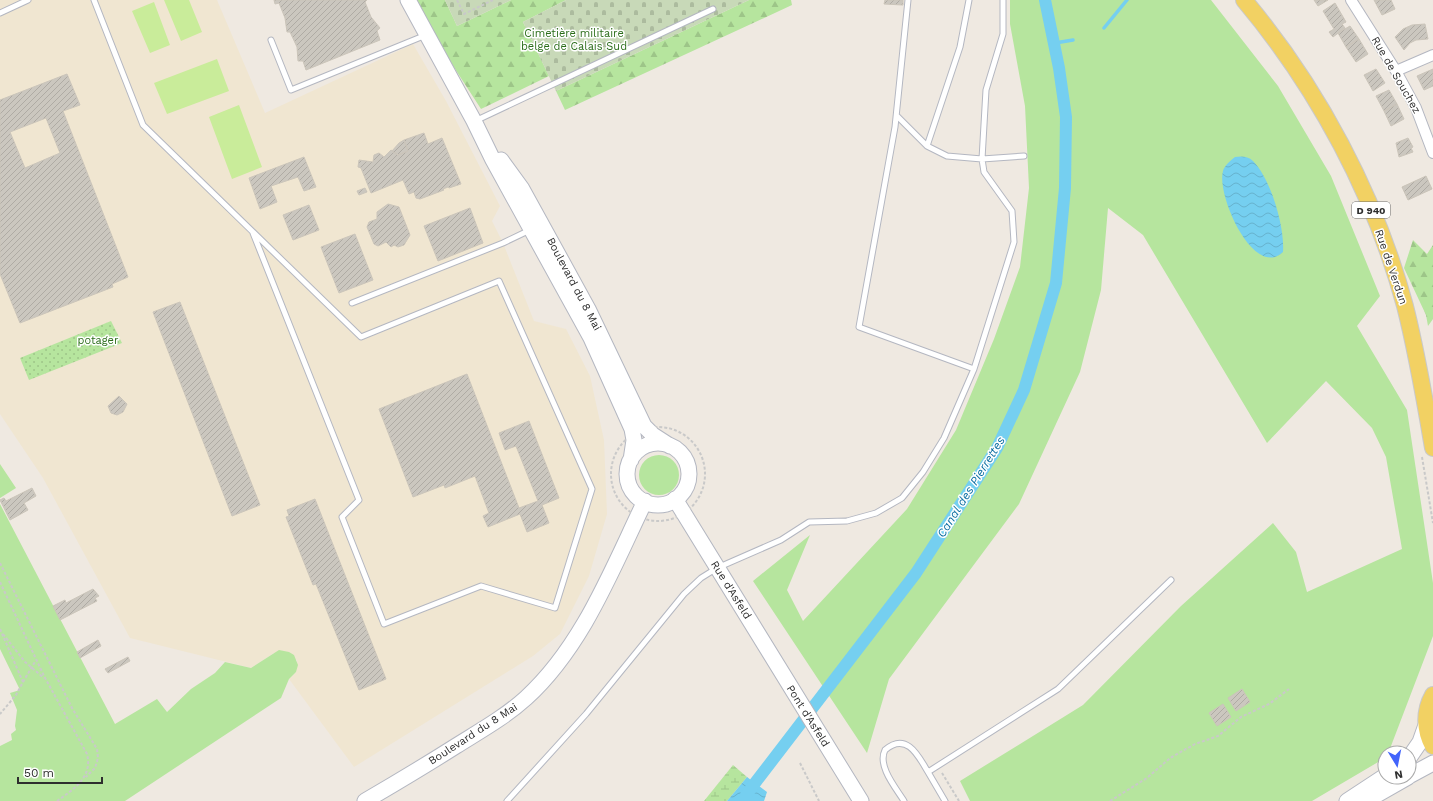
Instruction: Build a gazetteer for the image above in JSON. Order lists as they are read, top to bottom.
{
  "streets": {
    "main road": ["D 940", "Rue de Verdun"],
    "street": [
      "Rue de Souchez",
      "Boulevard du 8 Mai",
      "Rue d'Asfeld",
      "Pont d'Asfeld"
    ]
  },
  "crossings": [
    ["Boulevard du 8 Mai", "Rue d'Asfeld"],
    ["Rue d'Asfeld", "Pont d'Asfeld"]
  ],
  "water": ["Canal des Pierrettes"],
  "parks": ["Cimetière militaire belge de Calais Sud", "potager"],
  "scale_bar": "50 m",
  "north": "bottom"
}
